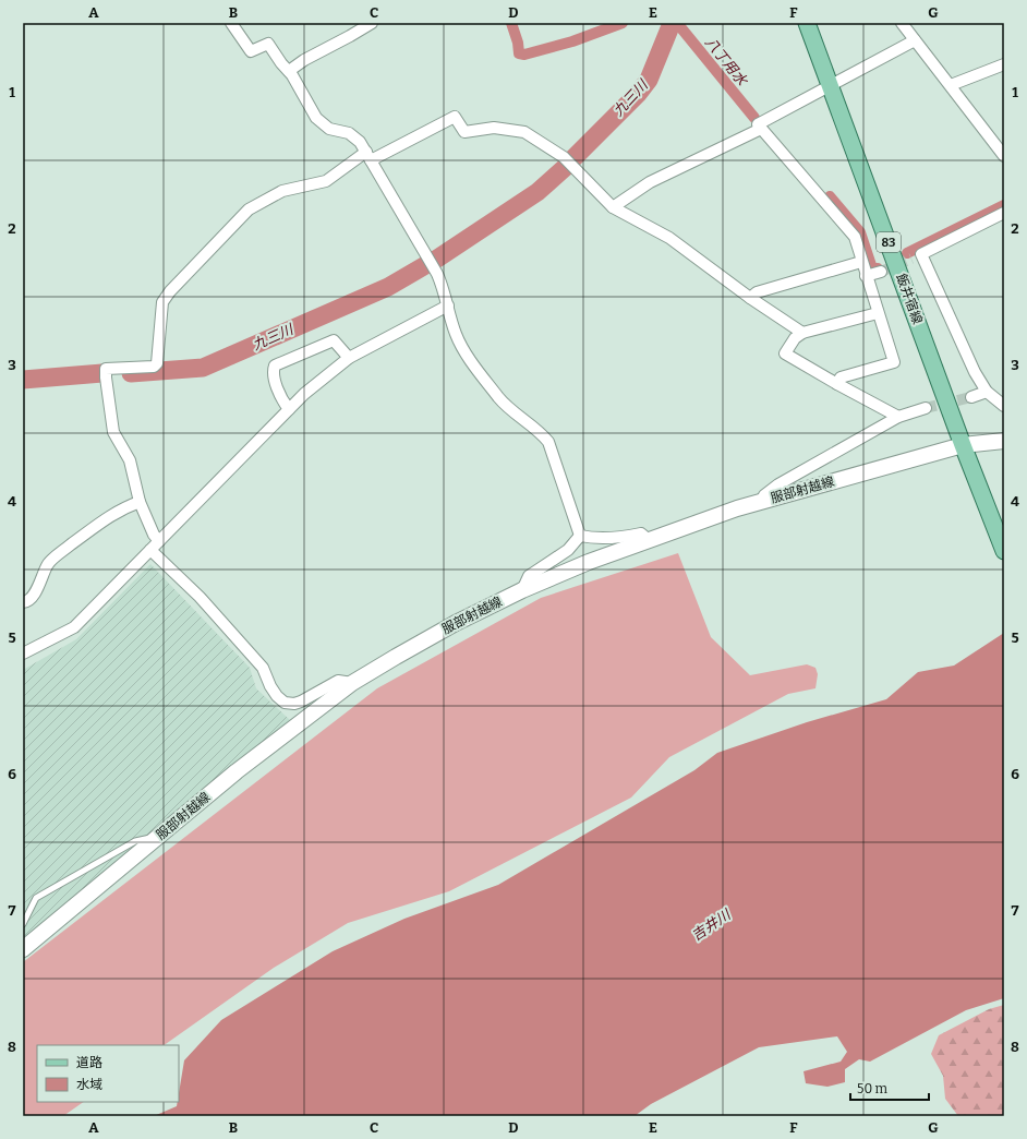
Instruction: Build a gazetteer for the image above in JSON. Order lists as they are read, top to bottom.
{
  "streets": {
    "main road": ["83", "飯井宿線", "服部射越線"]
  },
  "crossings": [
    ["飯井宿線", "服部射越線"]
  ],
  "water": ["八丁用水", "九三川", "吉井川"],
  "legend": ["道路", "水域"],
  "scale_bar": "50 m",
  "grid": {
    "columns": [
      "A",
      "B",
      "C",
      "D",
      "E",
      "F",
      "G"
    ],
    "rows": [
      "1",
      "2",
      "3",
      "4",
      "5",
      "6",
      "7",
      "8"
    ]
  }
}
